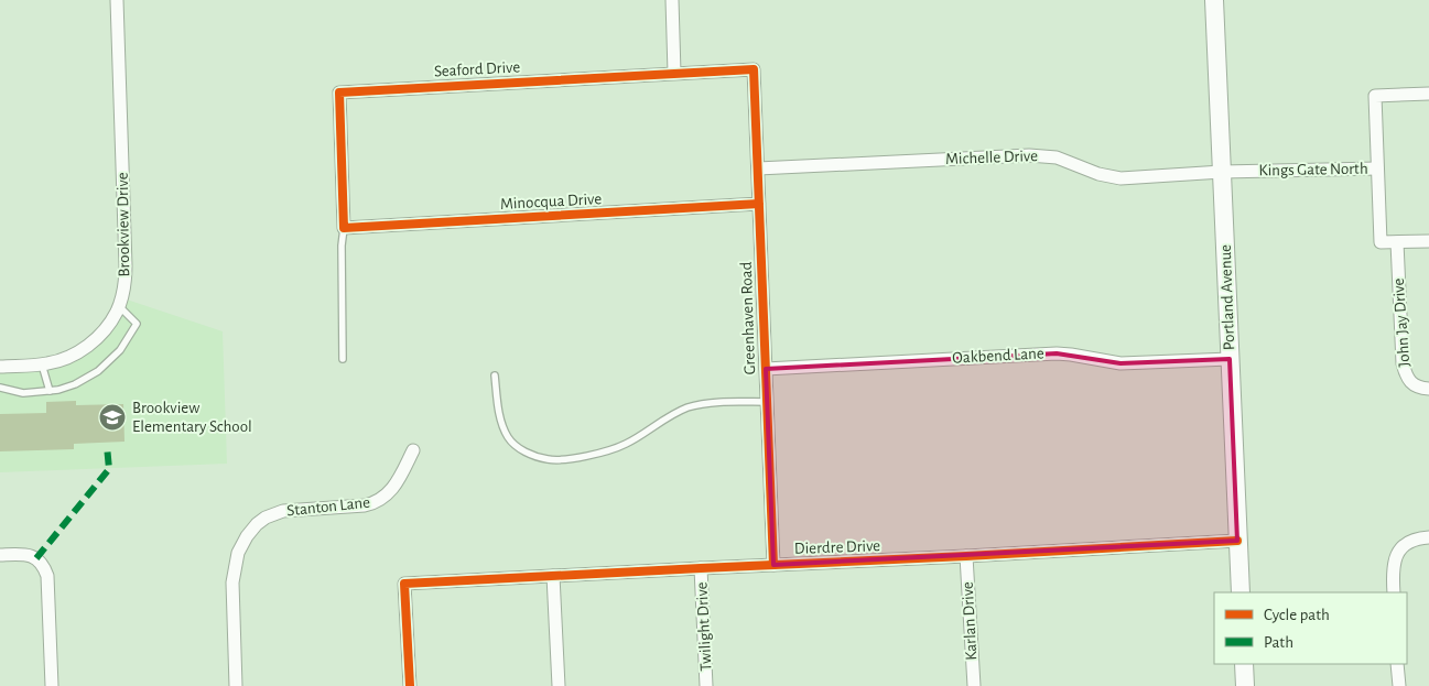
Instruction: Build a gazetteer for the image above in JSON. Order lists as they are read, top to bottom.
{
  "streets": {
    "main road": ["Portland Avenue"],
    "street": [
      "Seaford Drive",
      "Michelle Drive",
      "Kings Gate North",
      "Minocqua Drive",
      "Brookview Drive",
      "Greenhaven Road",
      "John Jay Drive",
      "Oakbend Lane",
      "Stanton Lane",
      "Dierdre Drive",
      "Karlan Drive",
      "Twilight Drive"
    ]
  },
  "crossings": [
    ["Seaford Drive", "Minocqua Drive"],
    ["Seaford Drive", "Greenhaven Road"],
    ["Michelle Drive", "Kings Gate North"],
    ["Michelle Drive", "Portland Avenue"],
    ["Michelle Drive", "Greenhaven Road"],
    ["Kings Gate North", "Portland Avenue"],
    ["Minocqua Drive", "Greenhaven Road"],
    ["Portland Avenue", "Oakbend Lane"],
    ["Portland Avenue", "Dierdre Drive"],
    ["Greenhaven Road", "Oakbend Lane"],
    ["Greenhaven Road", "Dierdre Drive"],
    ["Dierdre Drive", "Karlan Drive"],
    ["Dierdre Drive", "Twilight Drive"]
  ],
  "places": {
    "school or university": ["Brookview Elementary School"]
  },
  "legend": ["Cycle path", "Path"]
}
